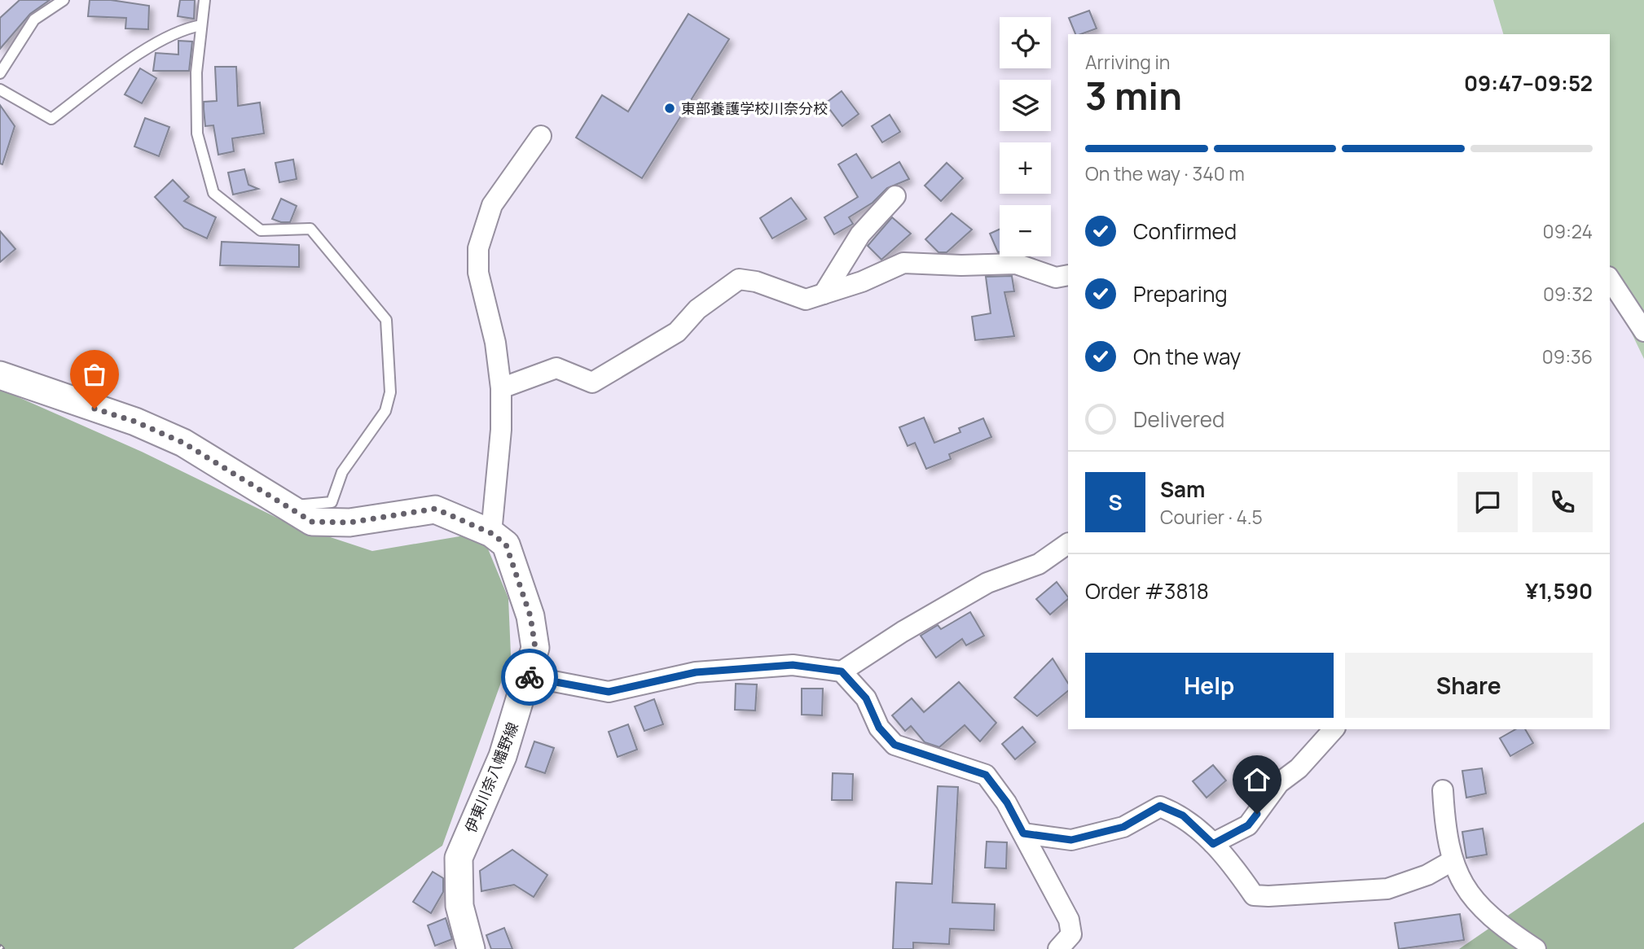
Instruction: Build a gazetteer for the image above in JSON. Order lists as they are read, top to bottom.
{
  "streets": {
    "main road": ["伊東川奈八幡野線"]
  },
  "places": ["東部養護学校川奈分校"],
  "page": {
    "map_buttons": ["+", "−"],
    "heading": ["3 min", "Arriving in", "09:47–09:52"],
    "panel": [
      "Sam",
      "Courier · 4.5",
      "Order #3818",
      "¥1,590"
    ],
    "bar": "On the way · 340 m",
    "list": [
      ["Confirmed", "09:24"],
      ["Preparing", "09:32"],
      ["On the way", "09:36"],
      "Delivered"
    ],
    "round": "S",
    "buttons": ["Help", "Share"]
  }
}
